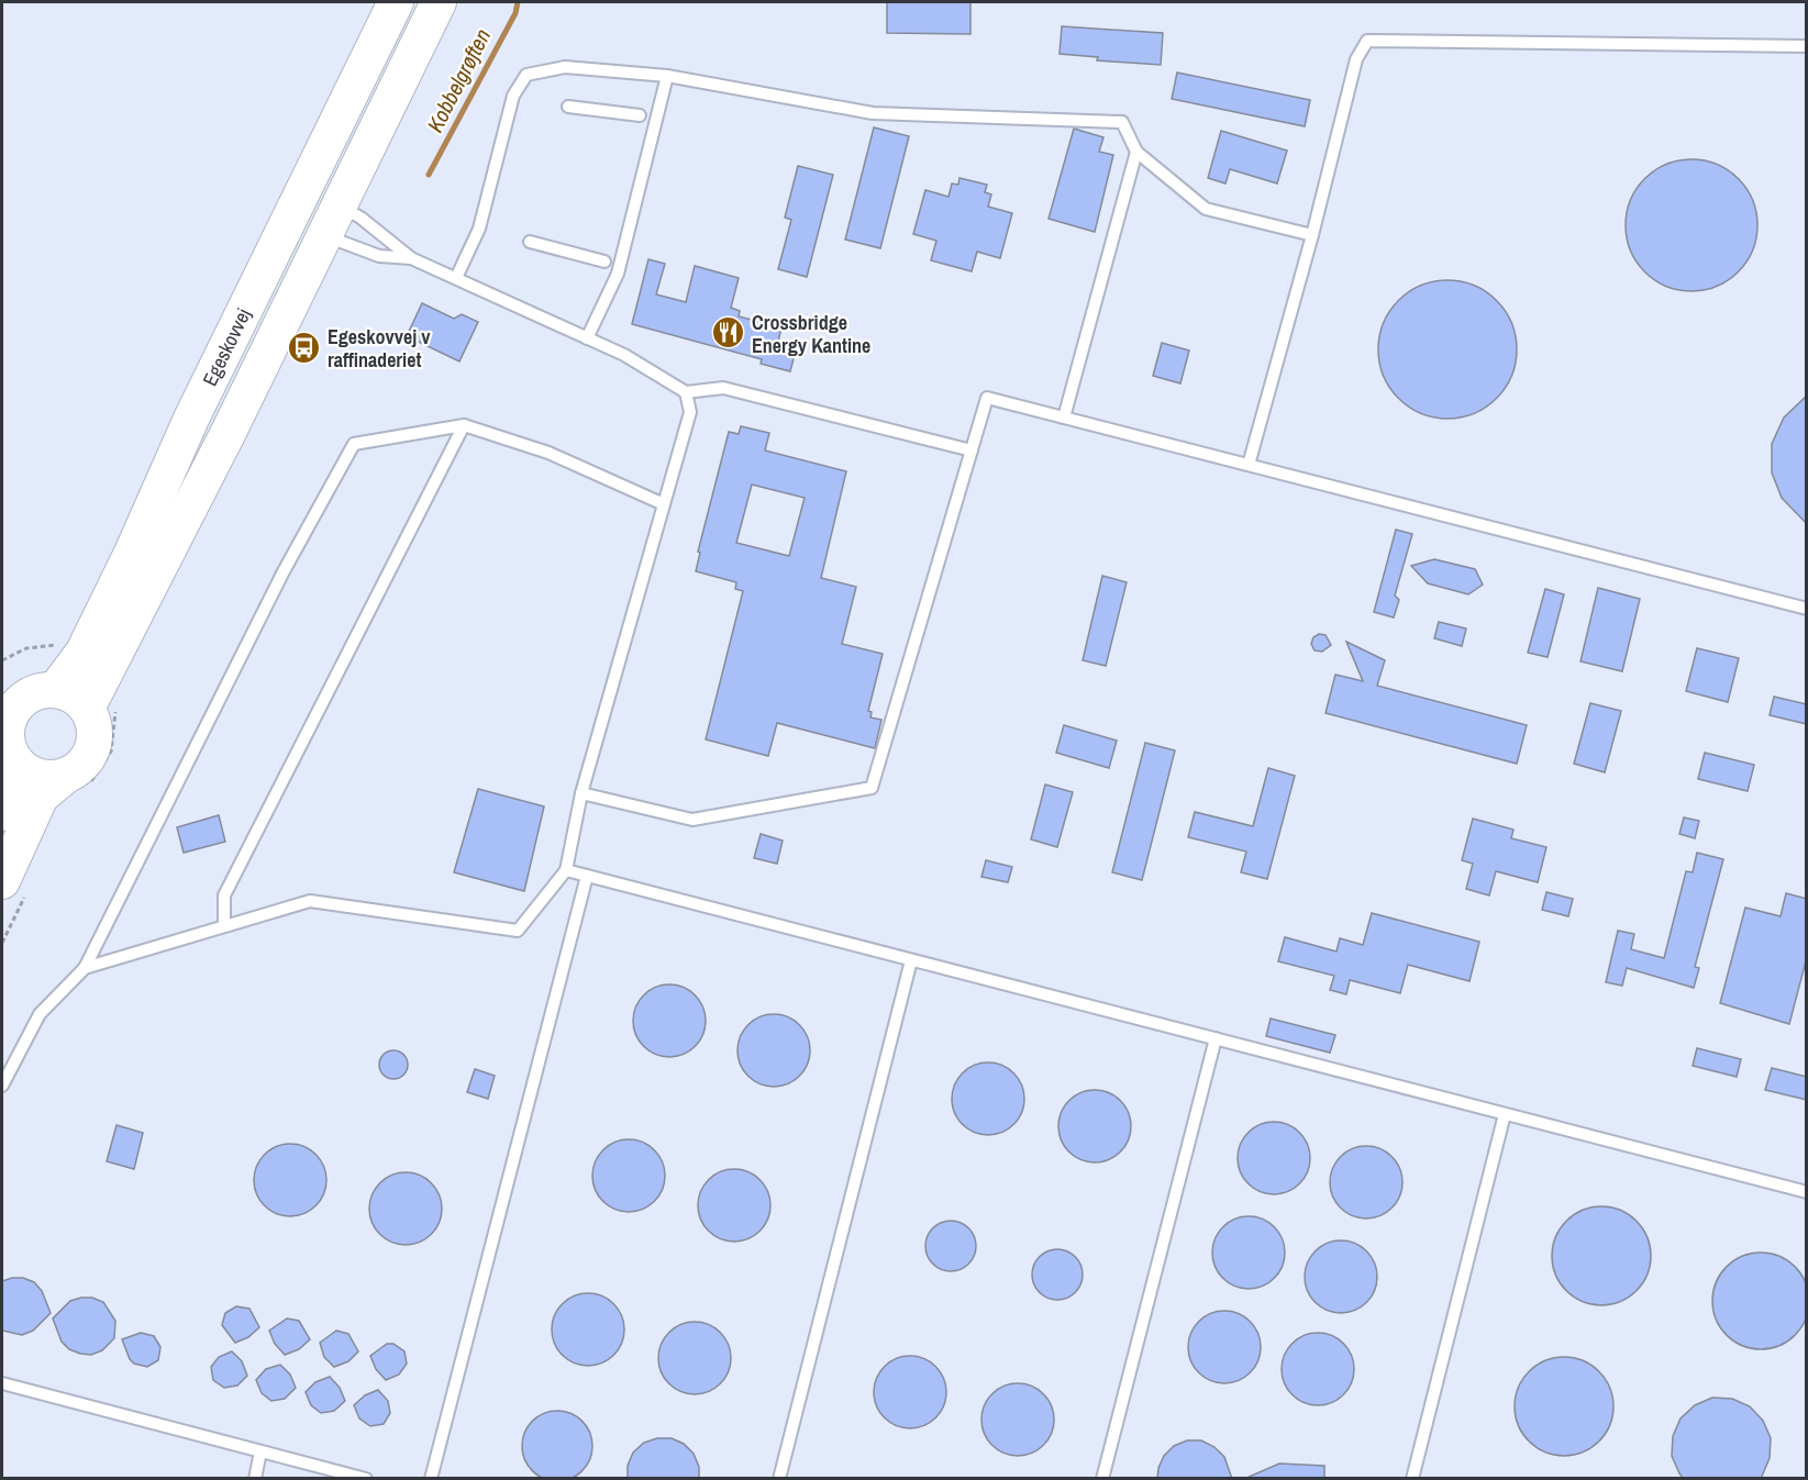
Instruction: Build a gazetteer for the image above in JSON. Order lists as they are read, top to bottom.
{
  "streets": {
    "main road": ["Egeskovvej"]
  },
  "water": ["Kobbelgrøften"],
  "places": {
    "restaurant": ["Crossbridge Energy Kantine"],
    "bus stop": ["Egeskovvej v raffinaderiet"]
  }
}
